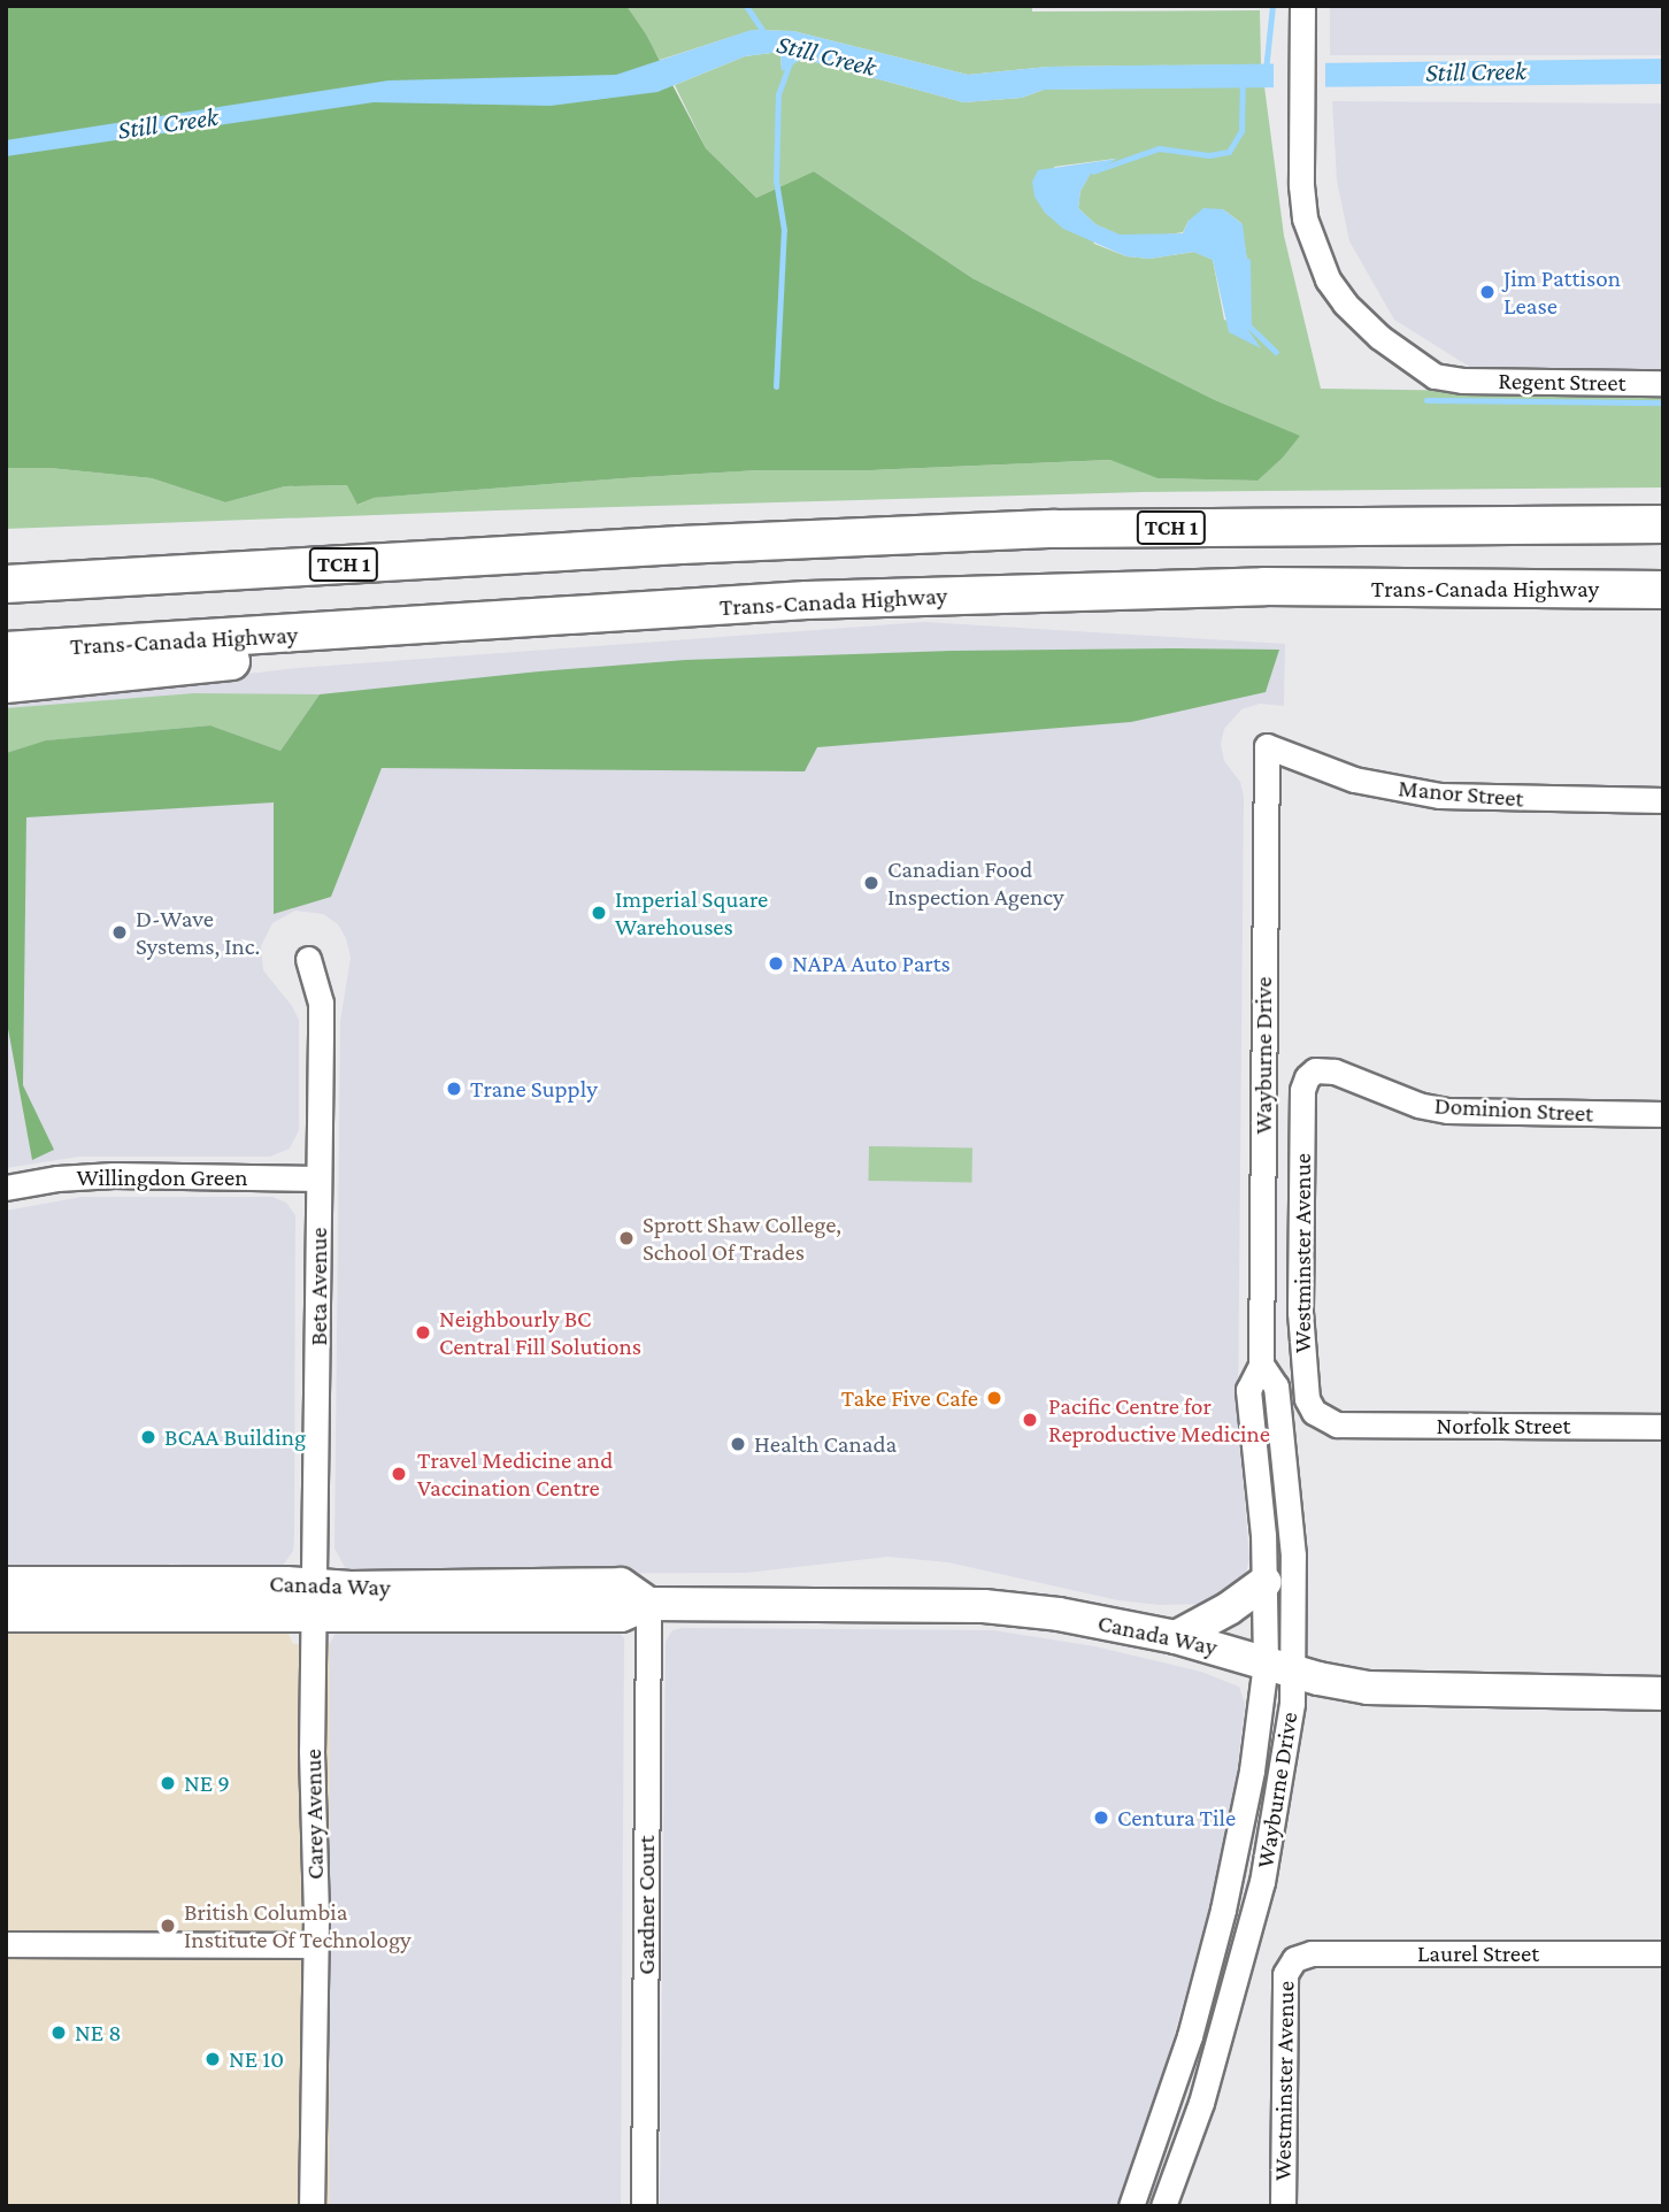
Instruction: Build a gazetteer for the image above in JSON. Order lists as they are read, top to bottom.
{
  "streets": {
    "highway": ["TCH 1", "Trans-Canada Highway"],
    "main road": ["Canada Way"],
    "street": [
      "Regent Street",
      "Manor Street",
      "Wayburne Drive",
      "Dominion Street",
      "Willingdon Green",
      "Westminster Avenue",
      "Beta Avenue",
      "Norfolk Street",
      "Carey Avenue",
      "Gardner Court",
      "Laurel Street"
    ]
  },
  "crossings": [
    ["Manor Street", "Wayburne Drive"],
    ["Wayburne Drive", "Canada Way"],
    ["Dominion Street", "Westminster Avenue"],
    ["Willingdon Green", "Beta Avenue"],
    ["Westminster Avenue", "Norfolk Street"],
    ["Westminster Avenue", "Laurel Street"],
    ["Beta Avenue", "Canada Way"],
    ["Beta Avenue", "Carey Avenue"],
    ["Canada Way", "Carey Avenue"],
    ["Canada Way", "Gardner Court"]
  ],
  "water": ["Still Creek"],
  "places": [
    "Jim Pattison Lease",
    "Canadian Food Inspection Agency",
    "Imperial Square Warehouses",
    "D-Wave Systems, Inc.",
    "NAPA Auto Parts",
    "Trane Supply",
    "Sprott Shaw College, School Of Trades",
    "Neighbourly BC Central Fill Solutions",
    "Take Five Cafe",
    "Pacific Centre for Reproductive Medicine",
    "BCAA Building",
    "Health Canada",
    "Travel Medicine and Vaccination Centre",
    "NE 9",
    "Centura Tile",
    "British Columbia Institute Of Technology",
    "NE 8",
    "NE 10"
  ]
}
